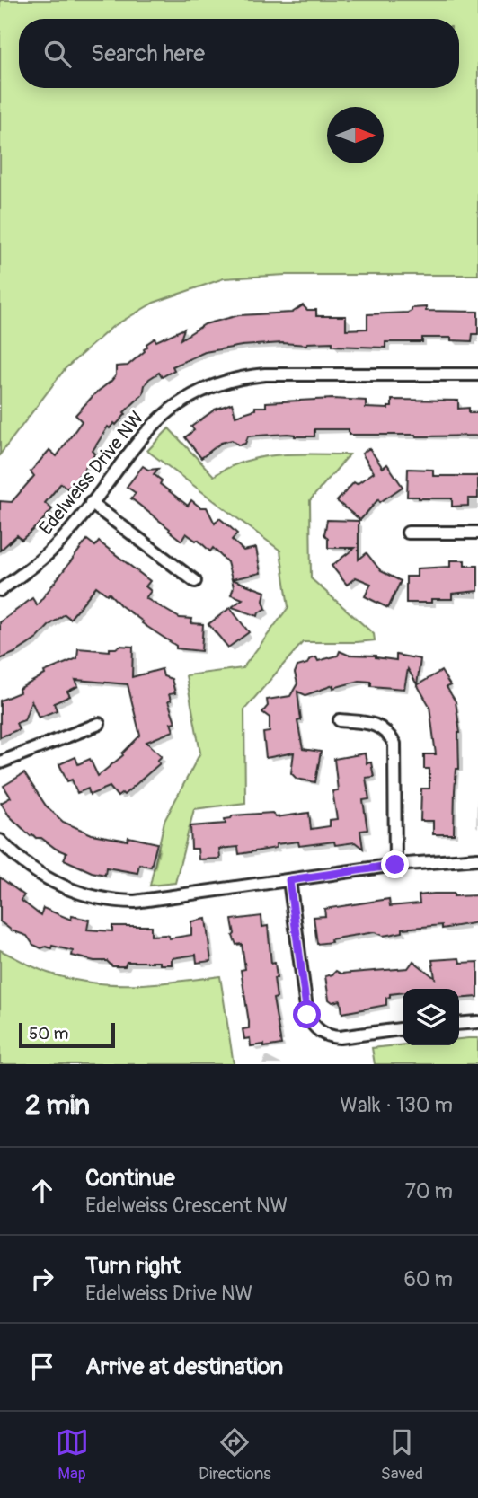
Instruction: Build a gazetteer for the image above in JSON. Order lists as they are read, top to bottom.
{
  "streets": {
    "street": ["Edelweiss Drive NW"]
  },
  "scale_bar": "50 m",
  "north": "right",
  "page": {
    "search": "Search here",
    "scale": "50 m",
    "heading": ["2 min", "Walk · 130 m"],
    "list": [
      ["Continue", "Edelweiss Crescent NW", "70 m"],
      ["Turn right", "Edelweiss Drive NW", "60 m"],
      "Arrive at destination"
    ],
    "nav": ["Map", "Directions", "Saved"]
  }
}
